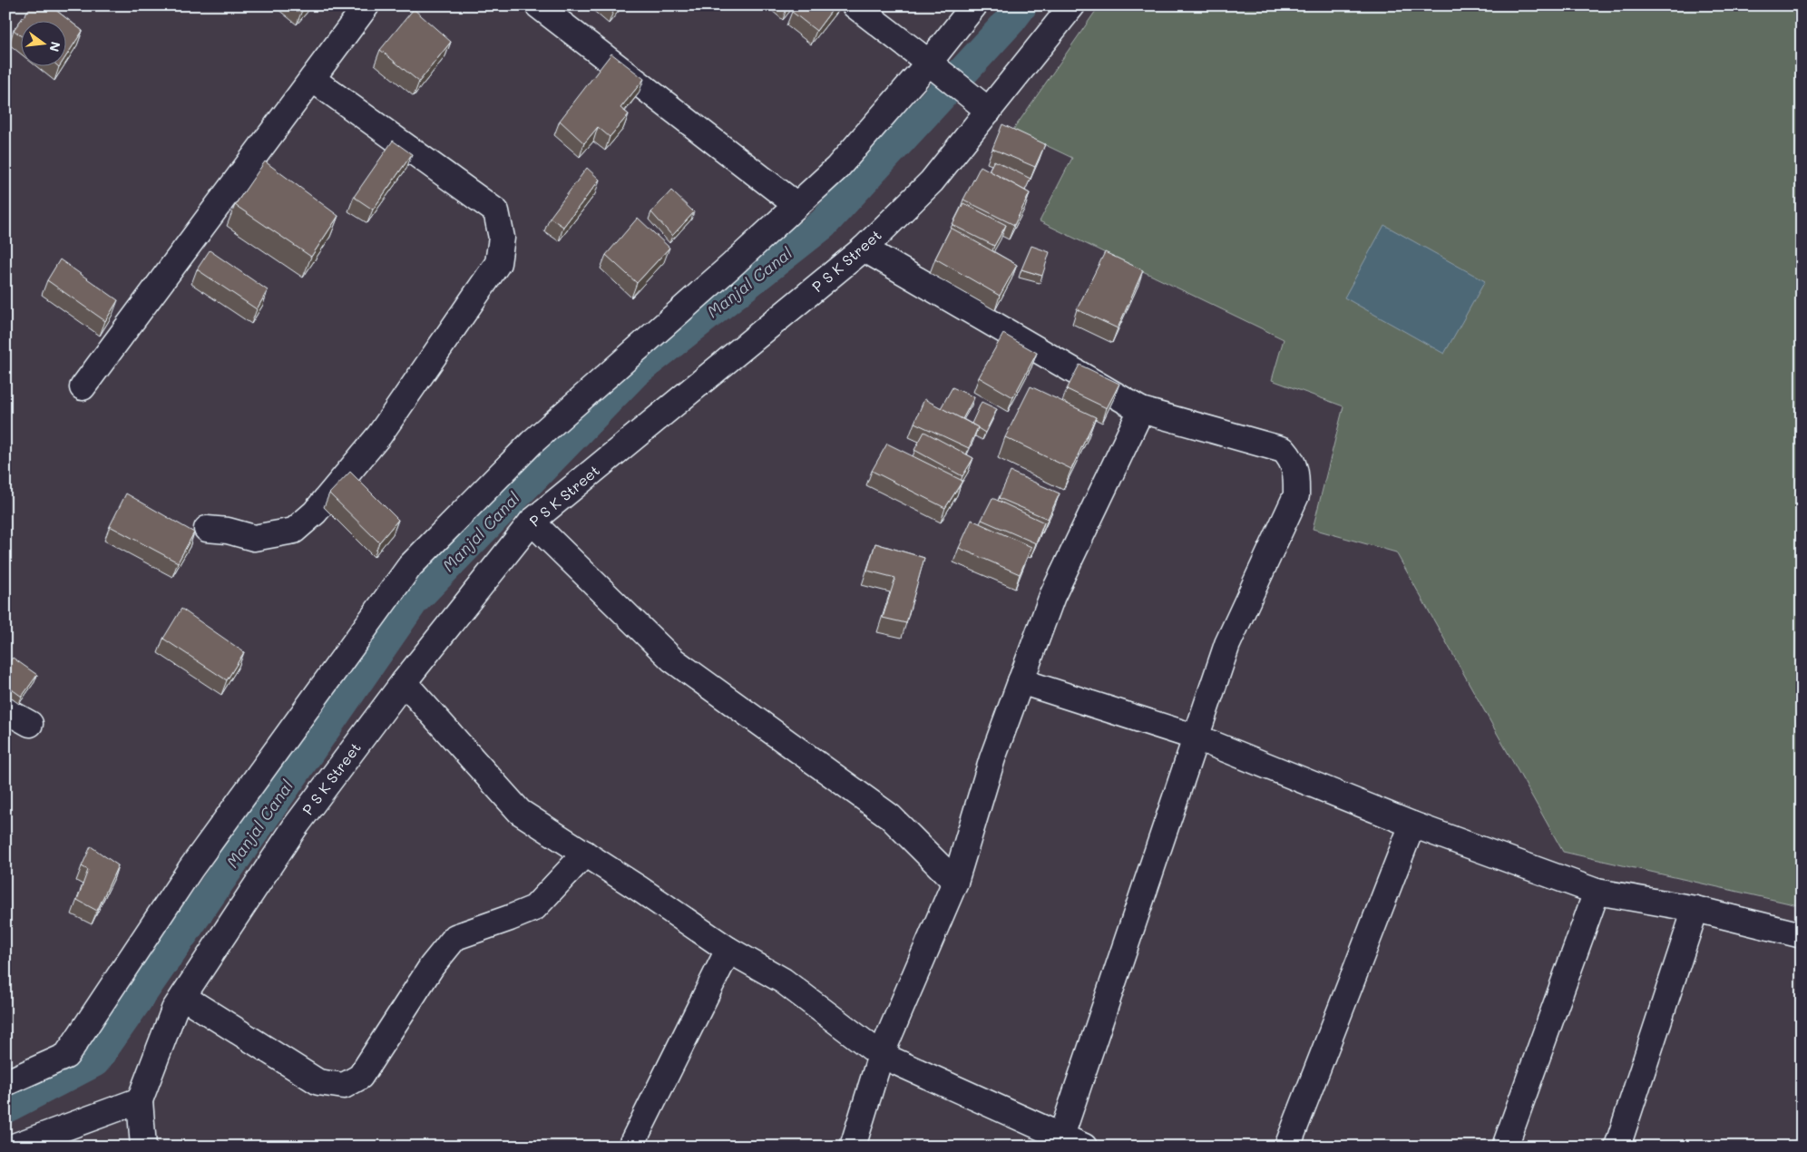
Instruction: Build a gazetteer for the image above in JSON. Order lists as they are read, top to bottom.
{
  "streets": {
    "street": ["P S K Street"]
  },
  "water": ["Manjal Canal"],
  "north": "right"
}
